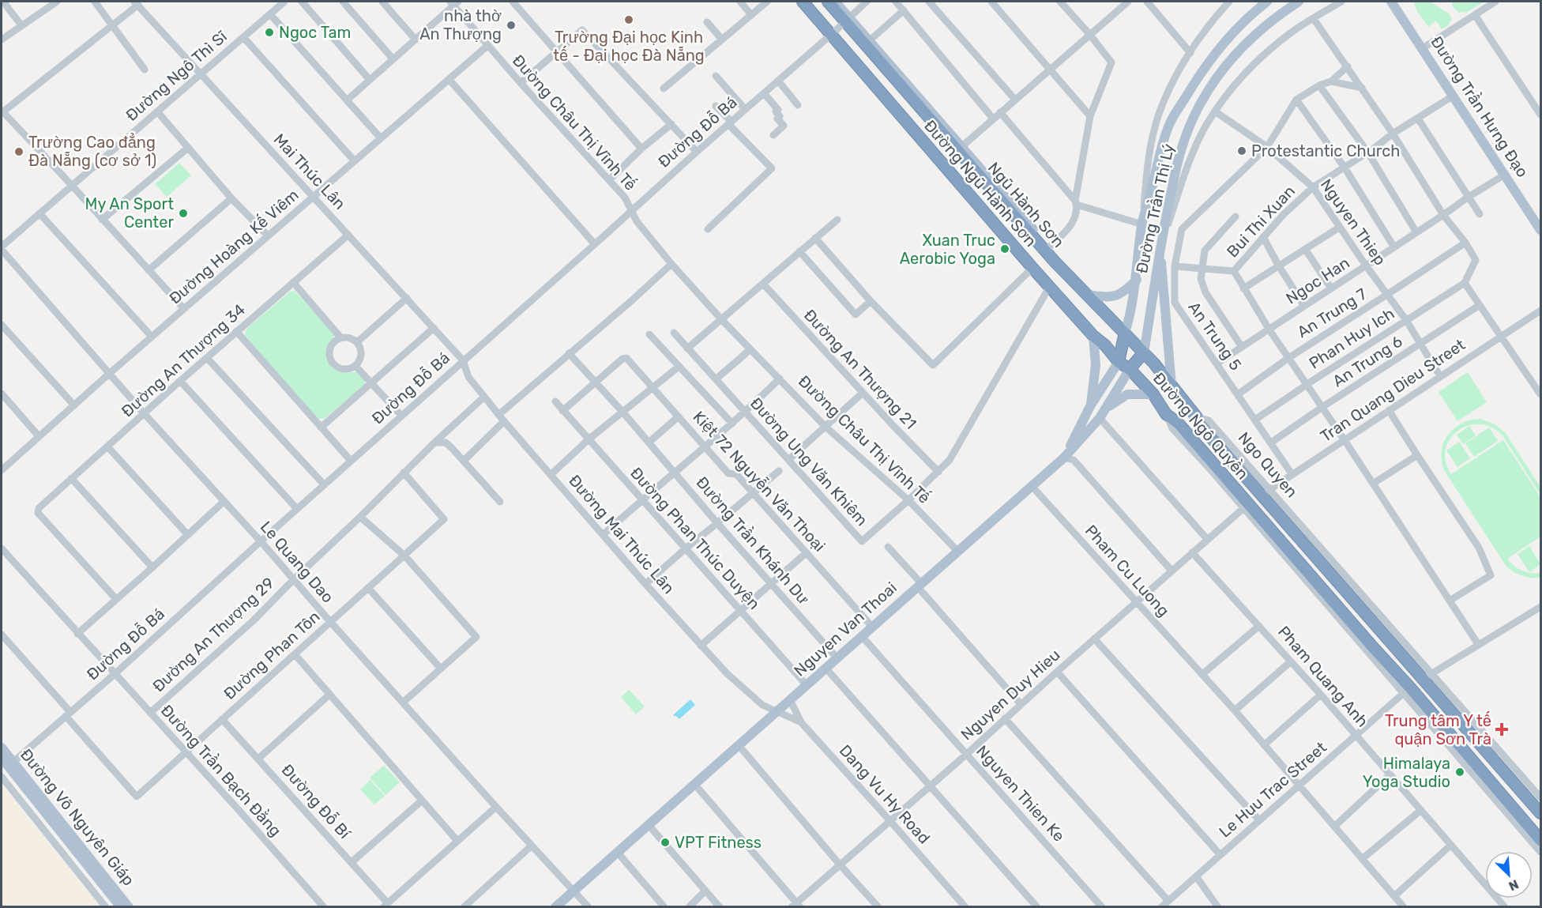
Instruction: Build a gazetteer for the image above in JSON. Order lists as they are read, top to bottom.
{
  "streets": {
    "highway": [
      "Đường Ngũ Hành Sơn",
      "Ngũ Hành Sơn",
      "Đường Ngô Quyền",
      "Ngo Quyen"
    ],
    "main road": [
      "Đường Trần Hưng Đạo",
      "Đường Trần Thị Lý",
      "Nguyen Van Thoai",
      "Đường Võ Nguyên Giáp"
    ],
    "street": [
      "Đường Ngô Thì Sĩ",
      "Đường Châu Thị Vĩnh Tế",
      "Đường Đỗ Bá",
      "Mai Thúc Lân",
      "Bui Thi Xuan",
      "Nguyen Thiep",
      "Đường Hoàng Kế Viêm",
      "Ngoc Han",
      "An Trung 7",
      "An Trung 5",
      "Phan Huy Ich",
      "Đường An Thượng 34",
      "An Trung 6",
      "Đường An Thượng 21",
      "Tran Quang Dieu Street",
      "Đường Ung Văn Khiêm",
      "Kiệt 72 Nguyễn Văn Thoại",
      "Đường Mai Thúc Lân",
      "Đường Phan Thúc Duyện",
      "Đường Trần Khánh Dư",
      "Le Quang Dao",
      "Pham Cu Luong",
      "Đường An Thượng 29",
      "Đường Phan Tôn",
      "Pham Quang Anh",
      "Nguyen Duy Hieu",
      "Đường Trần Bạch Đằng",
      "Le Huu Trac Street",
      "Nguyen Thien Ke",
      "Dang Vu Hy Road",
      "Đường Đỗ Bí"
    ]
  },
  "crossings": [
    ["Đường Ngô Thì Sĩ", "Mai Thúc Lân"],
    ["Đường Ngô Thì Sĩ", "Le Quang Dao"],
    ["Đường Trần Hưng Đạo", "Bui Thi Xuan"],
    ["Đường Trần Hưng Đạo", "Ngoc Han"],
    ["Đường Châu Thị Vĩnh Tế", "Đường Đỗ Bá"],
    ["Đường Châu Thị Vĩnh Tế", "Đường Hoàng Kế Viêm"],
    ["Đường Châu Thị Vĩnh Tế", "Đường Ung Văn Khiêm"],
    ["Đường Châu Thị Vĩnh Tế", "Nguyen Van Thoai"],
    ["Đường Đỗ Bá", "Mai Thúc Lân"],
    ["Đường Đỗ Bá", "Đường Ngũ Hành Sơn"],
    ["Đường Đỗ Bá", "Ngũ Hành Sơn"],
    ["Đường Đỗ Bá", "Đường Mai Thúc Lân"],
    ["Đường Đỗ Bá", "Le Quang Dao"],
    ["Đường Đỗ Bá", "Đường Phan Tôn"],
    ["Đường Đỗ Bá", "Đường Trần Bạch Đằng"],
    ["Đường Đỗ Bá", "Đường Võ Nguyên Giáp"],
    ["Mai Thúc Lân", "Đường Hoàng Kế Viêm"],
    ["Mai Thúc Lân", "Đường An Thượng 34"],
    ["Mai Thúc Lân", "Đường Mai Thúc Lân"],
    ["Đường Ngũ Hành Sơn", "Đường Ngô Quyền"],
    ["Đường Ngũ Hành Sơn", "Đường Ung Văn Khiêm"],
    ["Đường Trần Thị Lý", "Đường Ngô Quyền"],
    ["Bui Thi Xuan", "Nguyen Thiep"],
    ["Bui Thi Xuan", "Ngoc Han"],
    ["Bui Thi Xuan", "An Trung 7"],
    ["Bui Thi Xuan", "Phan Huy Ich"],
    ["Bui Thi Xuan", "An Trung 6"],
    ["Bui Thi Xuan", "Tran Quang Dieu Street"],
    ["Nguyen Thiep", "Ngoc Han"],
    ["Nguyen Thiep", "An Trung 7"],
    ["Nguyen Thiep", "An Trung 5"],
    ["Nguyen Thiep", "Phan Huy Ich"],
    ["Nguyen Thiep", "An Trung 6"],
    ["Nguyen Thiep", "Tran Quang Dieu Street"],
    ["Đường Hoàng Kế Viêm", "Le Quang Dao"],
    ["Ngoc Han", "An Trung 5"],
    ["An Trung 7", "An Trung 5"],
    ["An Trung 5", "Phan Huy Ich"],
    ["An Trung 5", "An Trung 6"],
    ["An Trung 5", "Tran Quang Dieu Street"],
    ["Đường An Thượng 34", "Le Quang Dao"],
    ["Đường An Thượng 21", "Đường Ung Văn Khiêm"],
    ["Tran Quang Dieu Street", "Ngo Quyen"],
    ["Đường Ngô Quyền", "Ngo Quyen"],
    ["Đường Ngô Quyền", "Nguyen Van Thoai"],
    ["Đường Ngô Quyền", "Nguyen Duy Hieu"],
    ["Kiệt 72 Nguyễn Văn Thoại", "Đường Trần Khánh Dư"],
    ["Kiệt 72 Nguyễn Văn Thoại", "Nguyen Van Thoai"],
    ["Đường Mai Thúc Lân", "Nguyen Van Thoai"],
    ["Đường Mai Thúc Lân", "Đường An Thượng 29"],
    ["Đường Mai Thúc Lân", "Dang Vu Hy Road"],
    ["Đường Phan Thúc Duyện", "Nguyen Van Thoai"],
    ["Đường Trần Khánh Dư", "Nguyen Van Thoai"],
    ["Le Quang Dao", "Nguyen Van Thoai"],
    ["Le Quang Dao", "Đường An Thượng 29"],
    ["Le Quang Dao", "Đường Phan Tôn"],
    ["Pham Cu Luong", "Nguyen Van Thoai"],
    ["Pham Cu Luong", "Nguyen Duy Hieu"],
    ["Pham Cu Luong", "Le Huu Trac Street"],
    ["Nguyen Van Thoai", "Nguyen Thien Ke"],
    ["Nguyen Van Thoai", "Dang Vu Hy Road"],
    ["Đường An Thượng 29", "Đường Phan Tôn"],
    ["Đường An Thượng 29", "Đường Trần Bạch Đằng"],
    ["Đường Phan Tôn", "Đường Trần Bạch Đằng"],
    ["Đường Phan Tôn", "Đường Đỗ Bí"],
    ["Pham Quang Anh", "Nguyen Duy Hieu"],
    ["Pham Quang Anh", "Le Huu Trac Street"],
    ["Nguyen Duy Hieu", "Nguyen Thien Ke"],
    ["Nguyen Duy Hieu", "Dang Vu Hy Road"]
  ],
  "places": {
    "other": [
      "Trường Đại học Kinh tế - Đại học Đà Nẵng",
      "nhà thờ An Thượng",
      "Ngoc Tam",
      "Protestantic Church",
      "Trường Cao đẳng Đà Nẵng (cơ sở 1)",
      "My An Sport Center",
      "Xuan Truc Aerobic Yoga",
      "Himalaya Yoga Studio",
      "VPT Fitness"
    ],
    "health": ["Trung tâm Y tế quận Sơn Trà"]
  },
  "north": "bottom right"
}
